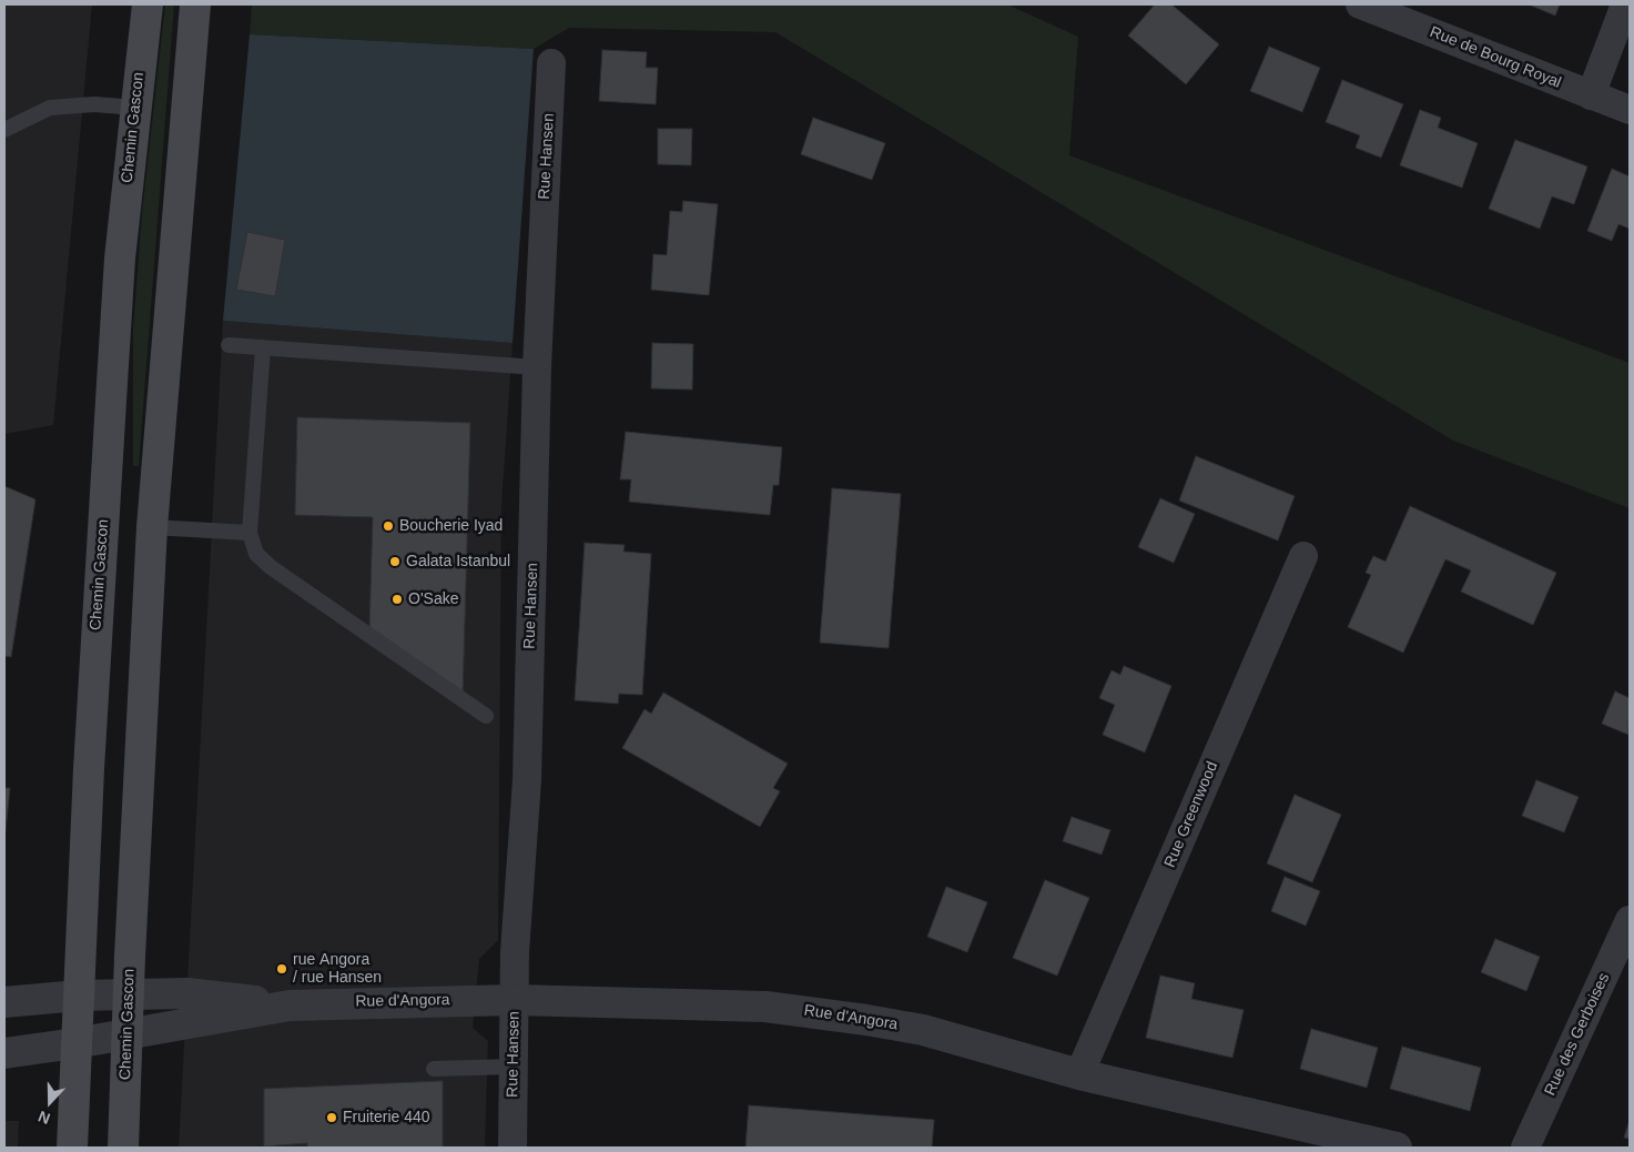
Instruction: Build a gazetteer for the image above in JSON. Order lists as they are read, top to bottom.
{
  "streets": {
    "main road": ["Chemin Gascon"],
    "street": [
      "Rue de Bourg Royal",
      "Rue Hansen",
      "Rue Greenwood",
      "Rue d'Angora",
      "Rue des Gerboises"
    ]
  },
  "crossings": [
    ["Chemin Gascon", "Rue d'Angora"],
    ["Rue Hansen", "Rue d'Angora"],
    ["Rue Greenwood", "Rue d'Angora"]
  ],
  "places": [
    "Boucherie Iyad",
    "Galata Istanbul",
    "O'Sake",
    "rue Angora / rue Hansen",
    "Fruiterie 440"
  ],
  "north": "bottom"
}
